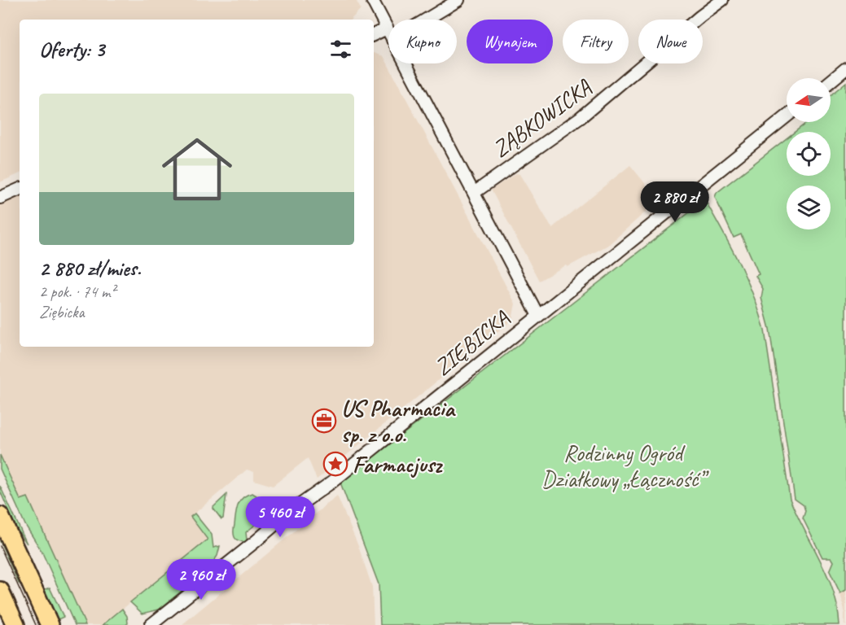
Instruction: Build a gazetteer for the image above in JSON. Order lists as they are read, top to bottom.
{
  "streets": {
    "street": ["ZĄBKOWICKA", "ZIĘBICKA"]
  },
  "parks": ["Rodzinny Ogród Działkowy „Łączność”"],
  "places": {
    "office": ["US Pharmacia sp. z o.o."],
    "place": ["Farmacjusz"]
  },
  "north": "left",
  "page": {
    "chip": [
      "Kupno",
      "Wynajem",
      "Filtry",
      "Nowe"
    ],
    "heading": "Oferty: 3",
    "list": [
      {
        "name": "2 880 zł/mies.",
        "note": "2 pok. · 74 m² · Ziębicka"
      }
    ],
    "price": ["2 880 zł", "5 460 zł", "2 960 zł"]
  }
}
